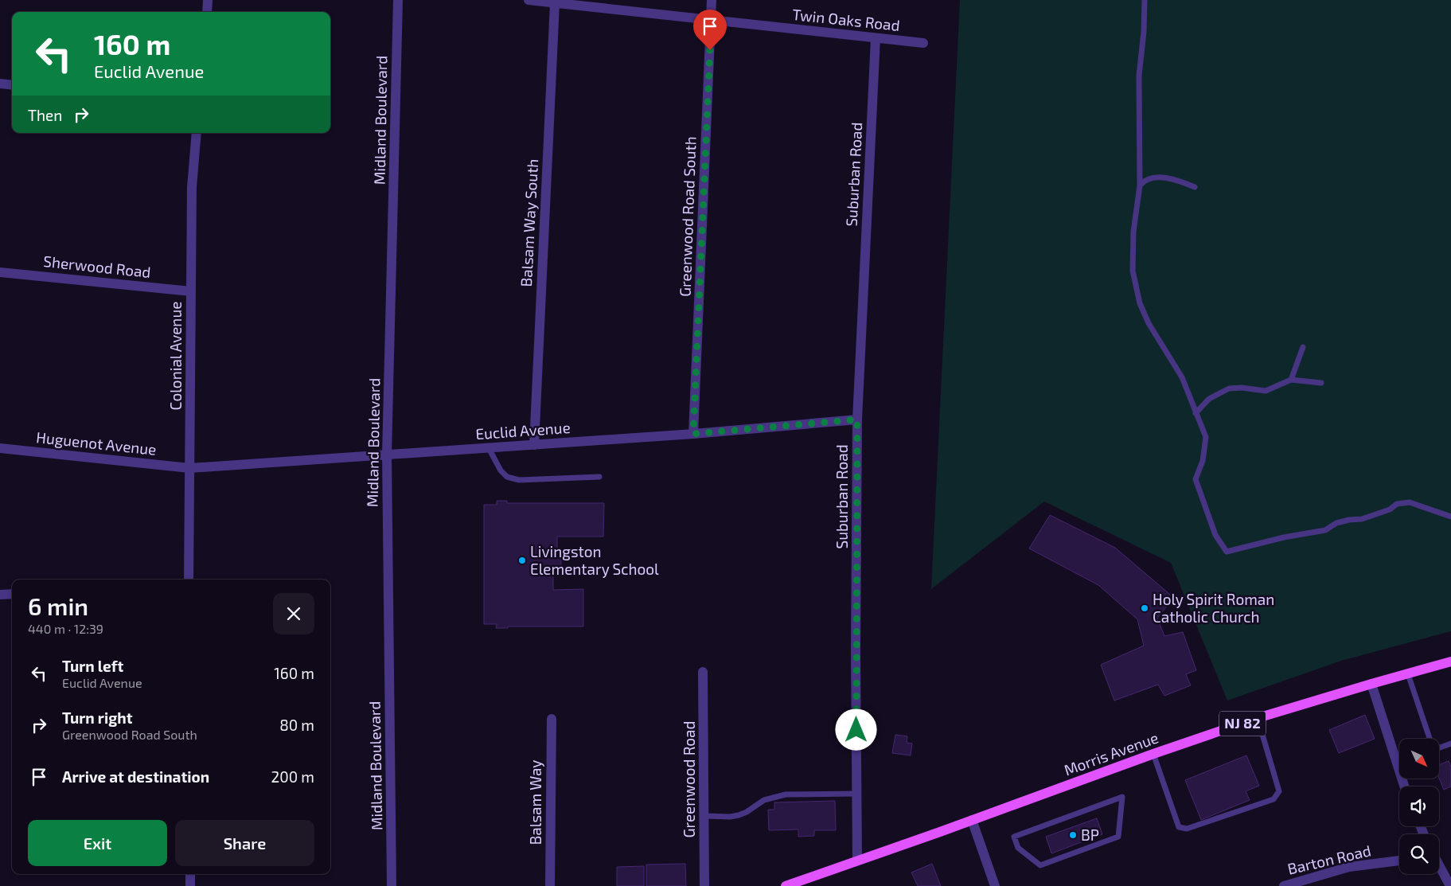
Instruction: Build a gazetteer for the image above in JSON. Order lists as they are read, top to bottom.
{
  "streets": {
    "main road": ["NJ 82", "Morris Avenue"],
    "street": [
      "Twin Oaks Road",
      "Midland Boulevard",
      "Suburban Road",
      "Greenwood Road South",
      "Balsam Way South",
      "Sherwood Road",
      "Colonial Avenue",
      "Euclid Avenue",
      "Huguenot Avenue",
      "Greenwood Road",
      "Balsam Way",
      "Barton Road"
    ]
  },
  "crossings": [
    ["Twin Oaks Road", "Suburban Road"],
    ["Twin Oaks Road", "Greenwood Road South"],
    ["Twin Oaks Road", "Balsam Way South"],
    ["Midland Boulevard", "Euclid Avenue"],
    ["Suburban Road", "Euclid Avenue"],
    ["Suburban Road", "Morris Avenue"],
    ["Greenwood Road South", "Euclid Avenue"],
    ["Balsam Way South", "Euclid Avenue"],
    ["Sherwood Road", "Colonial Avenue"],
    ["Colonial Avenue", "Euclid Avenue"],
    ["Colonial Avenue", "Huguenot Avenue"],
    ["Euclid Avenue", "Huguenot Avenue"]
  ],
  "places": ["Livingston Elementary School", "Holy Spirit Roman Catholic Church", "BP"],
  "north": "bottom right",
  "page": {
    "turn": ["160 m", "Euclid Avenue"],
    "then": "Then",
    "heading": ["6 min", "440 m · 12:39"],
    "list": [
      {
        "name": "Turn left",
        "note": "Euclid Avenue",
        "value": "160 m"
      },
      {
        "name": "Turn right",
        "note": "Greenwood Road South",
        "value": "80 m"
      },
      {
        "name": "Arrive at destination",
        "value": "200 m"
      }
    ],
    "buttons": ["Exit", "Share"]
  }
}
